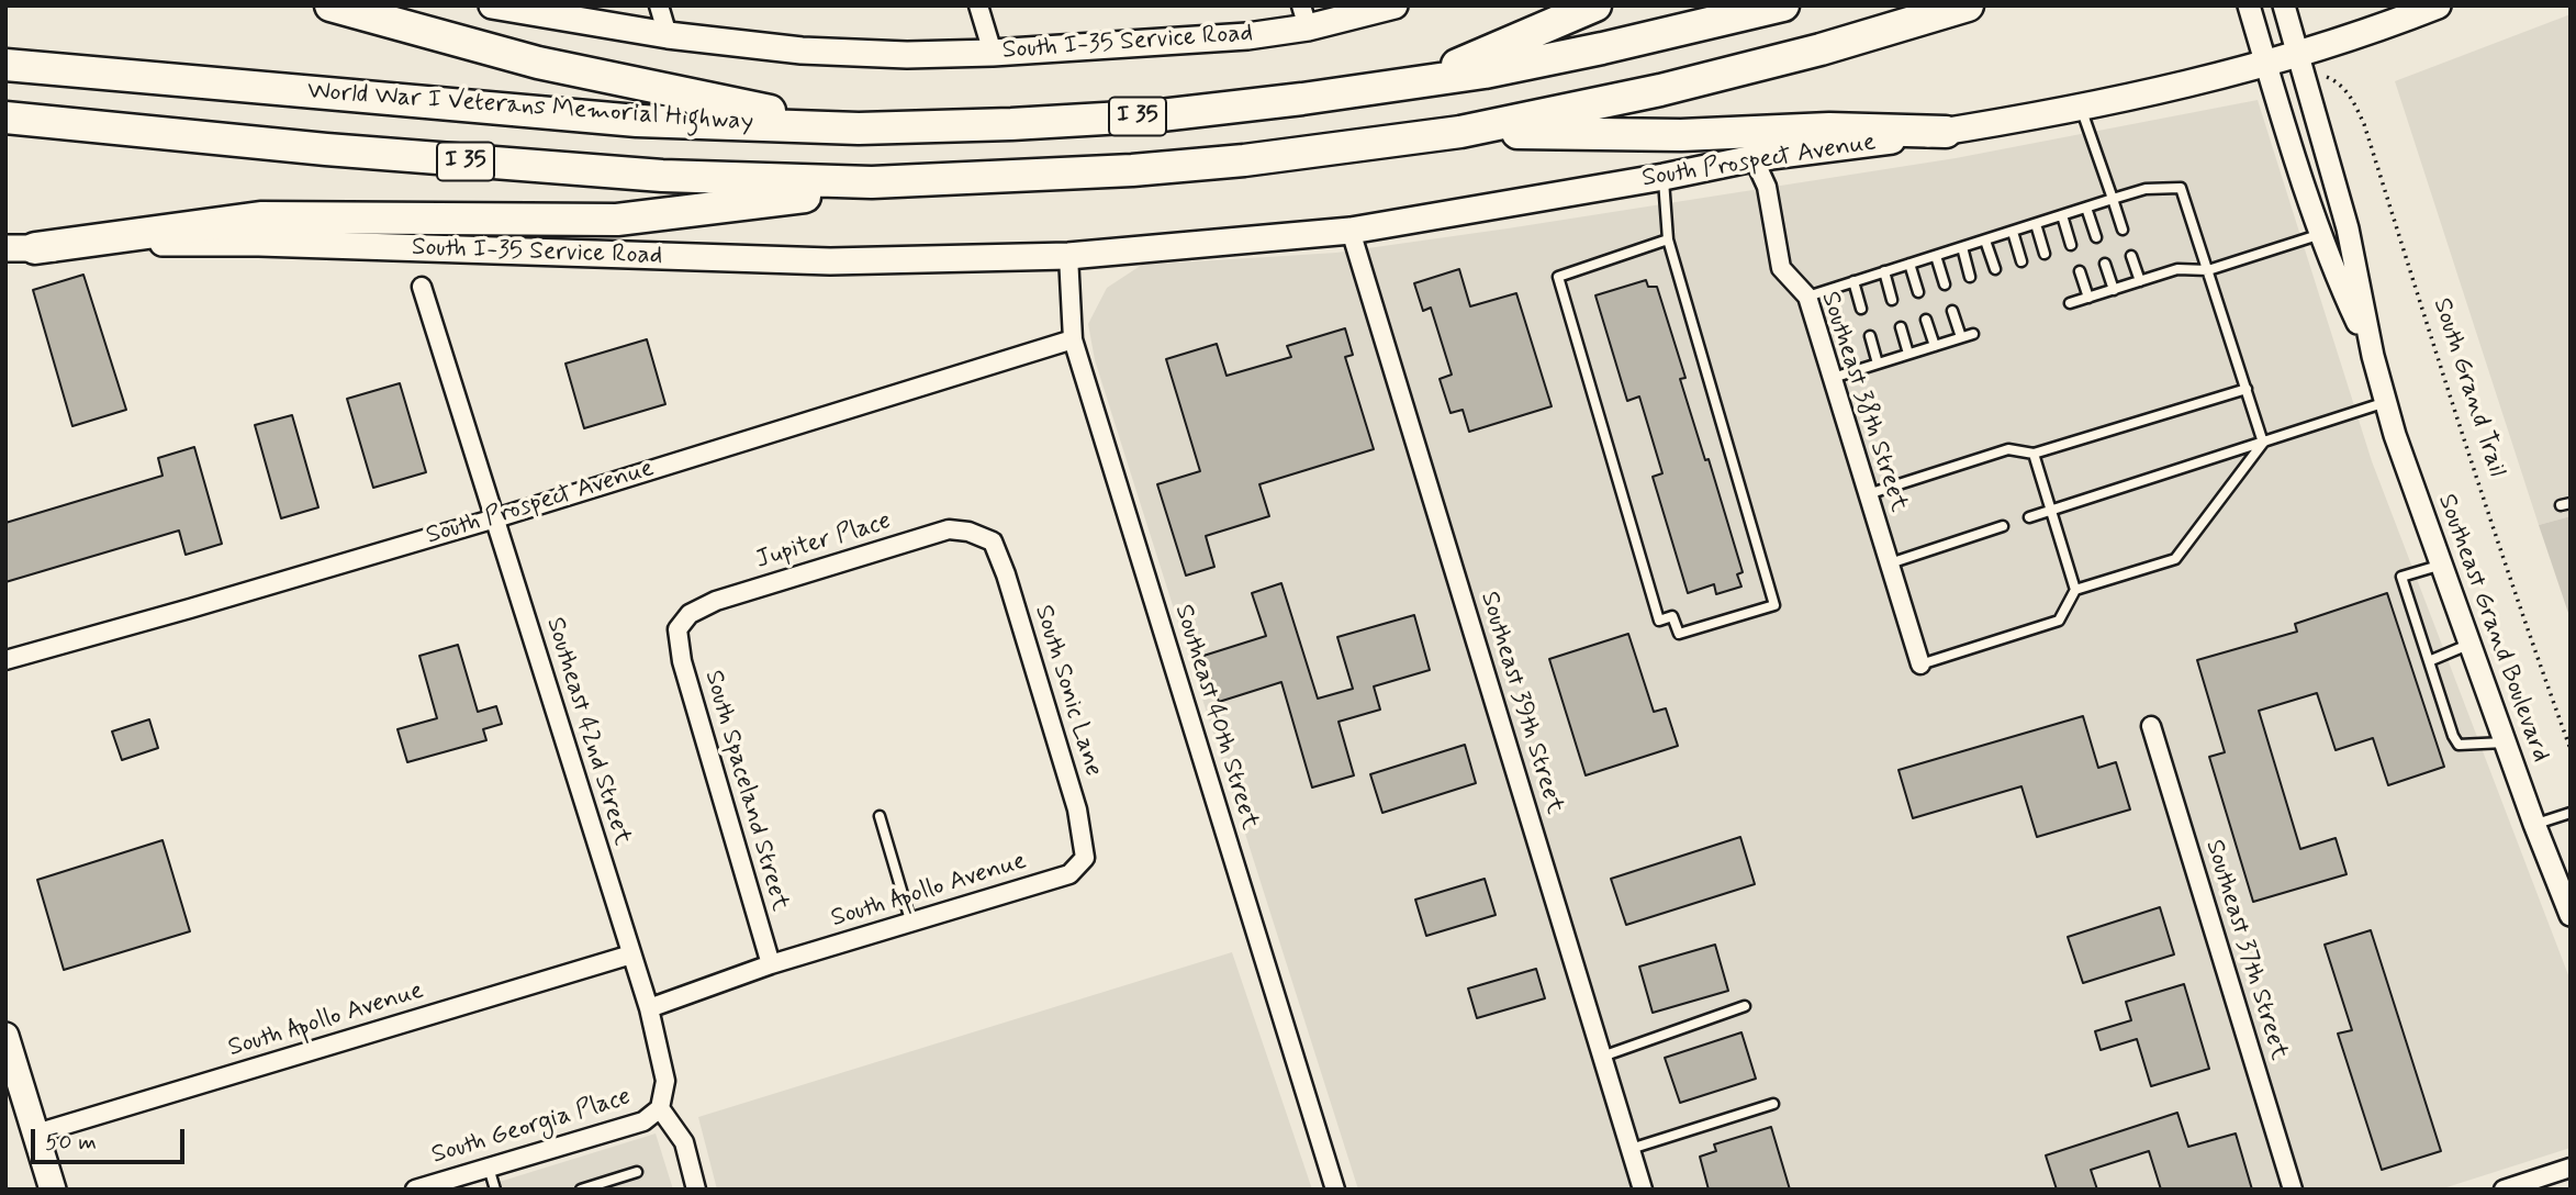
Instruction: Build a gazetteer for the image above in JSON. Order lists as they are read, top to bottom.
{
  "streets": {
    "highway": ["World War I Veterans Memorial Highway", "I 35"],
    "main road": ["South I-35 Service Road", "South Prospect Avenue"],
    "street": [
      "Southeast 38th Street",
      "Jupiter Place",
      "Southeast Grand Boulevard",
      "South Sonic Lane",
      "Southeast 39th Street",
      "Southeast 40th Street",
      "Southeast 42nd Street",
      "South Spaceland Street",
      "South Apollo Avenue",
      "Southeast 37th Street",
      "South Georgia Place"
    ],
    "path": ["South Grand Trail"]
  },
  "crossings": [
    ["South I-35 Service Road", "South Prospect Avenue"],
    ["South I-35 Service Road", "Southeast 40th Street"],
    ["South Prospect Avenue", "South Grand Trail"],
    ["South Prospect Avenue", "Southeast 38th Street"],
    ["South Prospect Avenue", "Southeast Grand Boulevard"],
    ["South Prospect Avenue", "Southeast 39th Street"],
    ["South Prospect Avenue", "Southeast 40th Street"],
    ["South Prospect Avenue", "Southeast 42nd Street"],
    ["South Grand Trail", "Southeast Grand Boulevard"],
    ["Jupiter Place", "South Sonic Lane"],
    ["Jupiter Place", "South Spaceland Street"],
    ["South Sonic Lane", "South Apollo Avenue"],
    ["Southeast 42nd Street", "South Apollo Avenue"],
    ["Southeast 42nd Street", "South Georgia Place"],
    ["South Spaceland Street", "South Apollo Avenue"]
  ],
  "scale_bar": "50 m"
}
